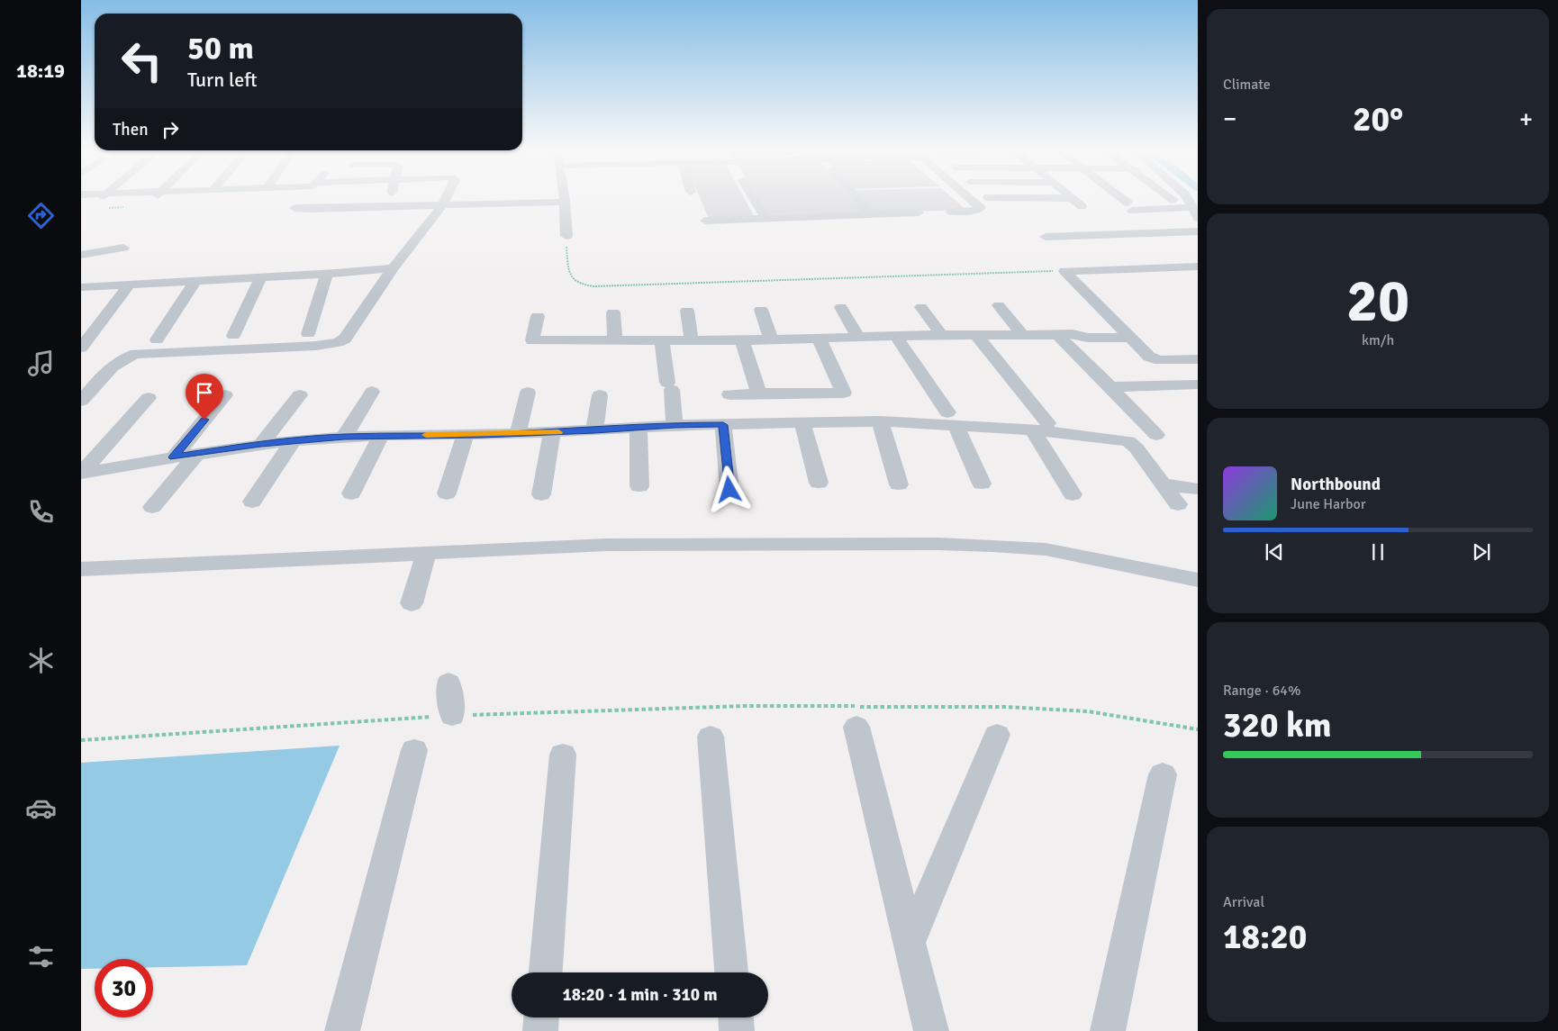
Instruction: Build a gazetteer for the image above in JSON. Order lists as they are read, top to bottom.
{
  "page": {
    "tabs": "18:19",
    "tile": [
      "Climate",
      ["20", "km/h"],
      ["Range · 64%", "320 km"],
      ["Arrival", "18:20"]
    ],
    "turn": ["50 m", "Turn left"],
    "heat": ["−", "20°", "+"],
    "then": "Then",
    "song": ["Northbound", "June Harbor"],
    "limit": "30",
    "trip": "18:20 · 1 min · 310 m"
  }
}
